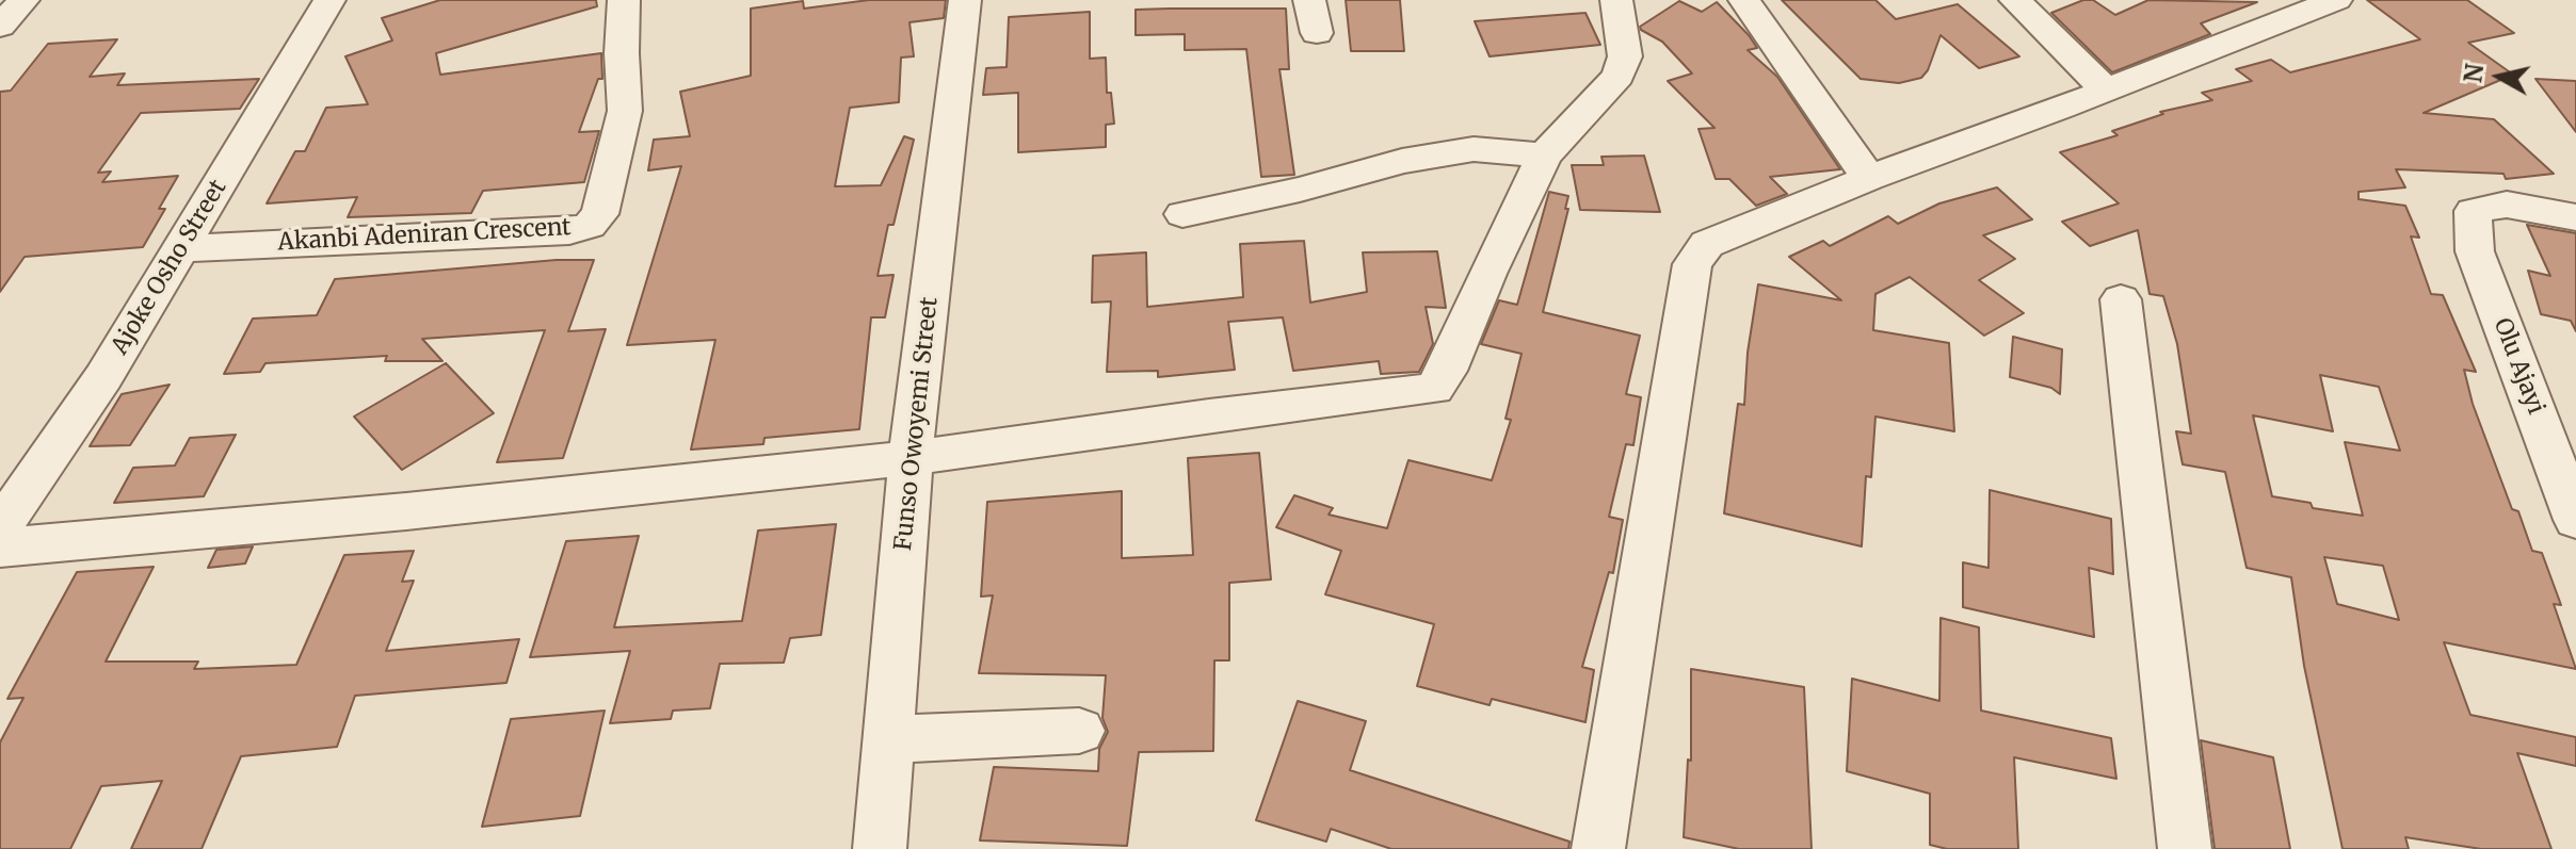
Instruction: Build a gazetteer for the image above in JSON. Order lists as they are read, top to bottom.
{
  "streets": {
    "street": [
      "Akanbi Adeniran Crescent",
      "Ajoke Osho Street",
      "Olu Ajayi",
      "Funso Owoyemi Street"
    ]
  },
  "crossings": [
    ["Akanbi Adeniran Crescent", "Ajoke Osho Street"]
  ],
  "north": "left"
}
